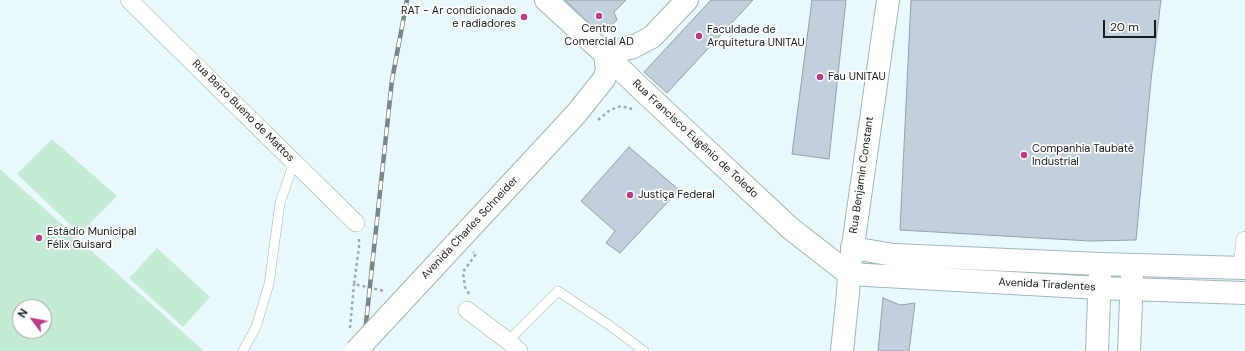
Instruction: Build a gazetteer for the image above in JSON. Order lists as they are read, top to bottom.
{
  "streets": {
    "main road": [
      "Rua Francisco Eugênio de Toledo",
      "Rua Benjamin Constant",
      "Avenida Charles Schneider",
      "Avenida Tiradentes"
    ],
    "street": ["Rua Berto Bueno de Mattos"]
  },
  "crossings": [
    ["Rua Francisco Eugênio de Toledo", "Rua Benjamin Constant"],
    ["Rua Francisco Eugênio de Toledo", "Avenida Charles Schneider"],
    ["Rua Francisco Eugênio de Toledo", "Avenida Tiradentes"],
    ["Rua Benjamin Constant", "Avenida Tiradentes"]
  ],
  "places": [
    "Centro Comercial AD",
    "RAT - Ar condicionado e radiadores",
    "Faculdade de Arquitetura UNITAU",
    "Fau UNITAU",
    "Companhia Taubaté Industrial",
    "Justiça Federal",
    "Estádio Municipal Félix Guisard"
  ],
  "scale_bar": "20 m",
  "north": "top left"
}
